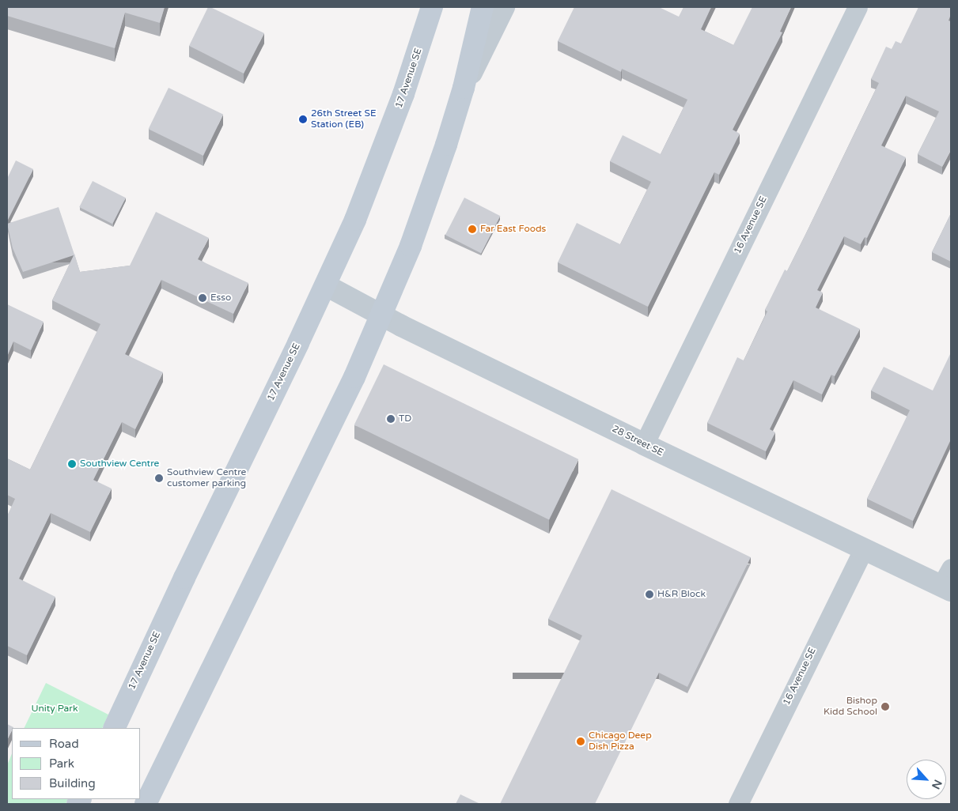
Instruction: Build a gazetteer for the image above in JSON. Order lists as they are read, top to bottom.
{
  "streets": {
    "main road": ["17 Avenue SE"],
    "street": ["16 Avenue SE", "28 Street SE"]
  },
  "crossings": [
    ["17 Avenue SE", "28 Street SE"],
    ["16 Avenue SE", "28 Street SE"]
  ],
  "parks": ["Unity Park"],
  "places": [
    "26th Street SE Station (EB)",
    "Far East Foods",
    "Esso",
    "TD",
    "Southview Centre",
    "Southview Centre customer parking",
    "H&R Block",
    "Bishop Kidd School",
    "Chicago Deep Dish Pizza"
  ],
  "legend": ["Road", "Park", "Building"],
  "north": "bottom right"
}
